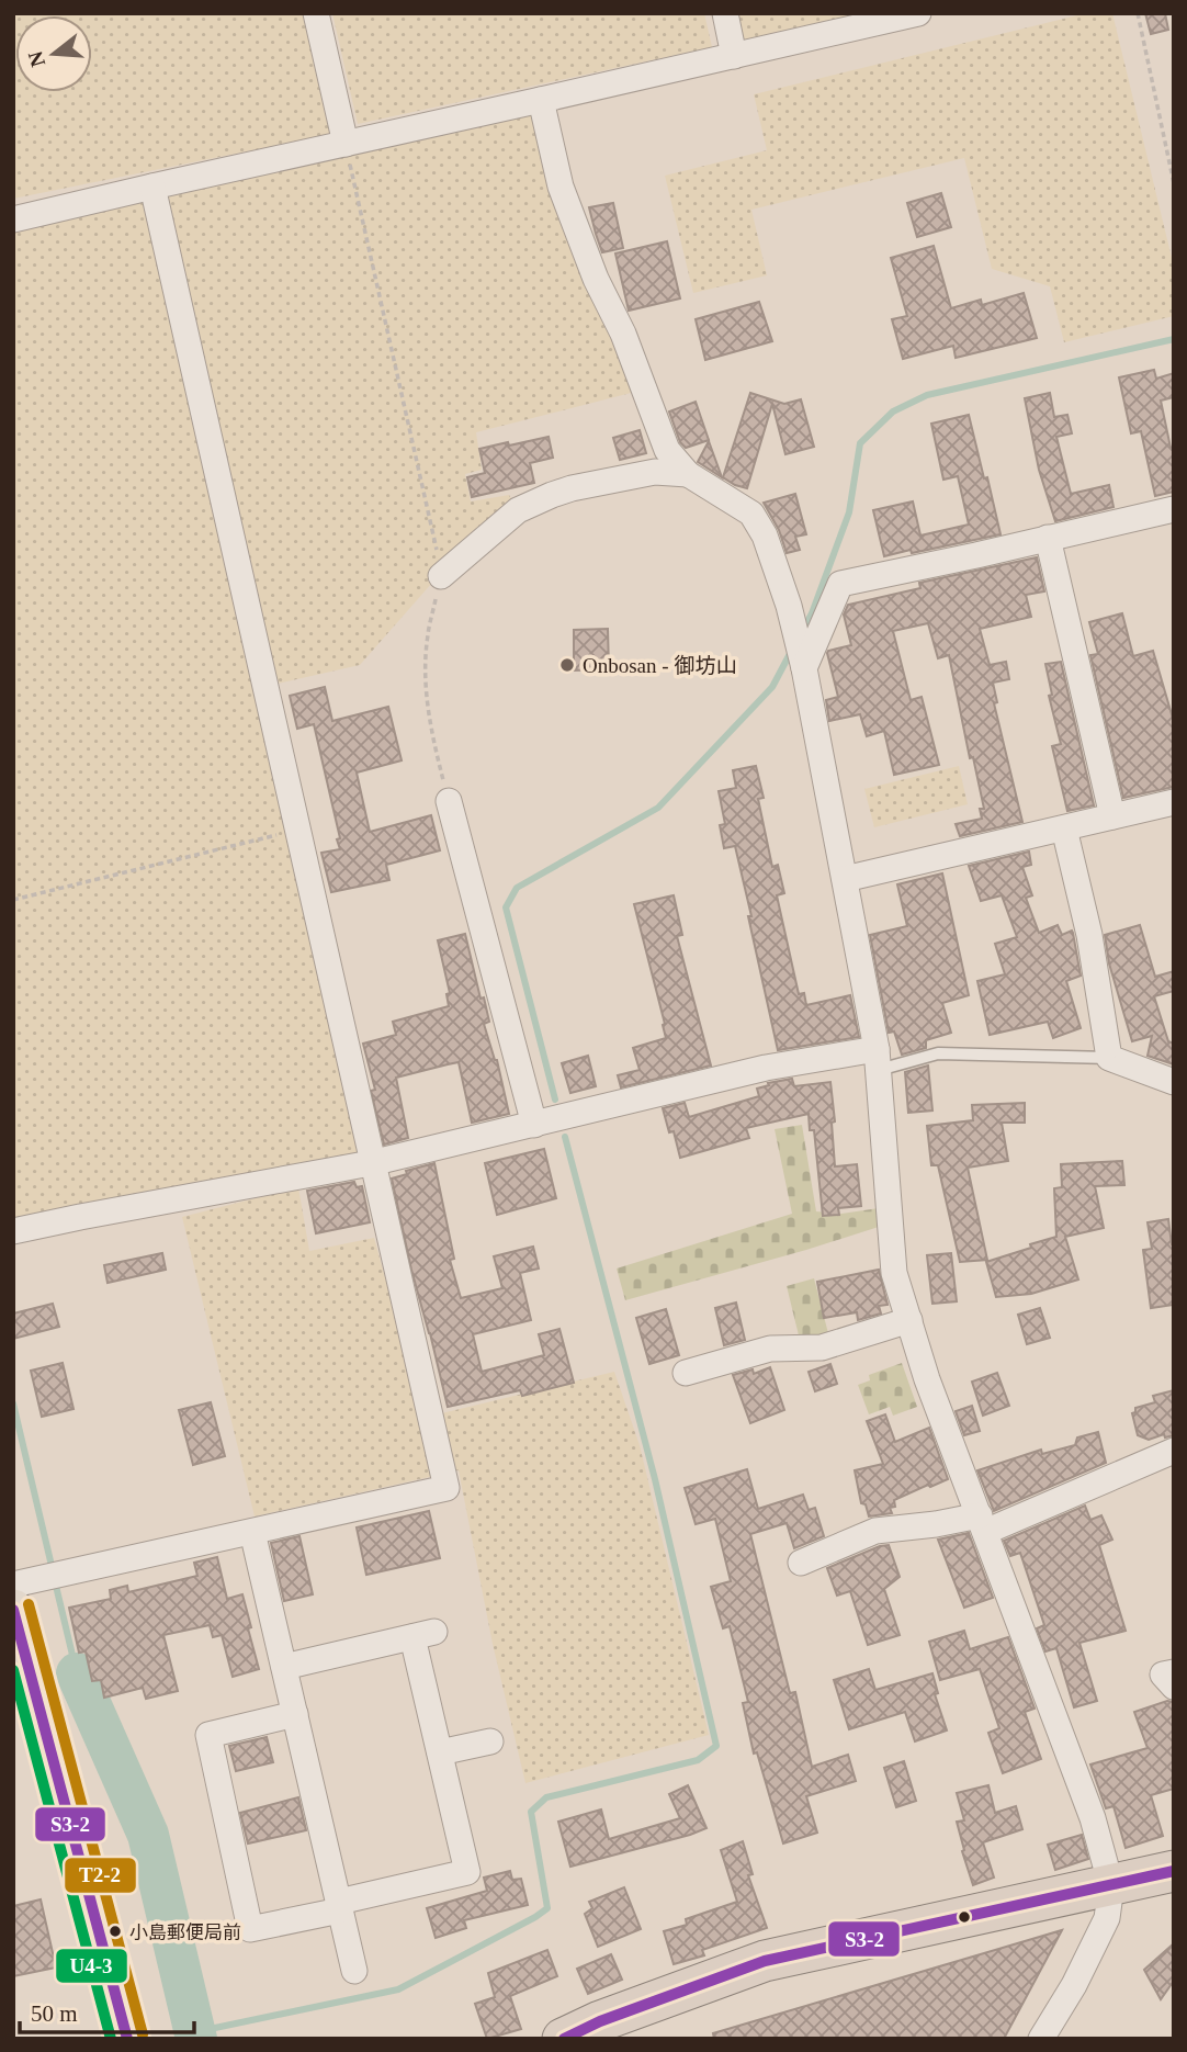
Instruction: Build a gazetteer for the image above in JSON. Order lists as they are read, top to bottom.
{
  "places": ["Onbosan - 御坊山", "小島郵便局前"],
  "lines": ["transit line T2-2", "transit line S3-2", "transit line U4-3"],
  "scale_bar": "50 m",
  "north": "left"
}
